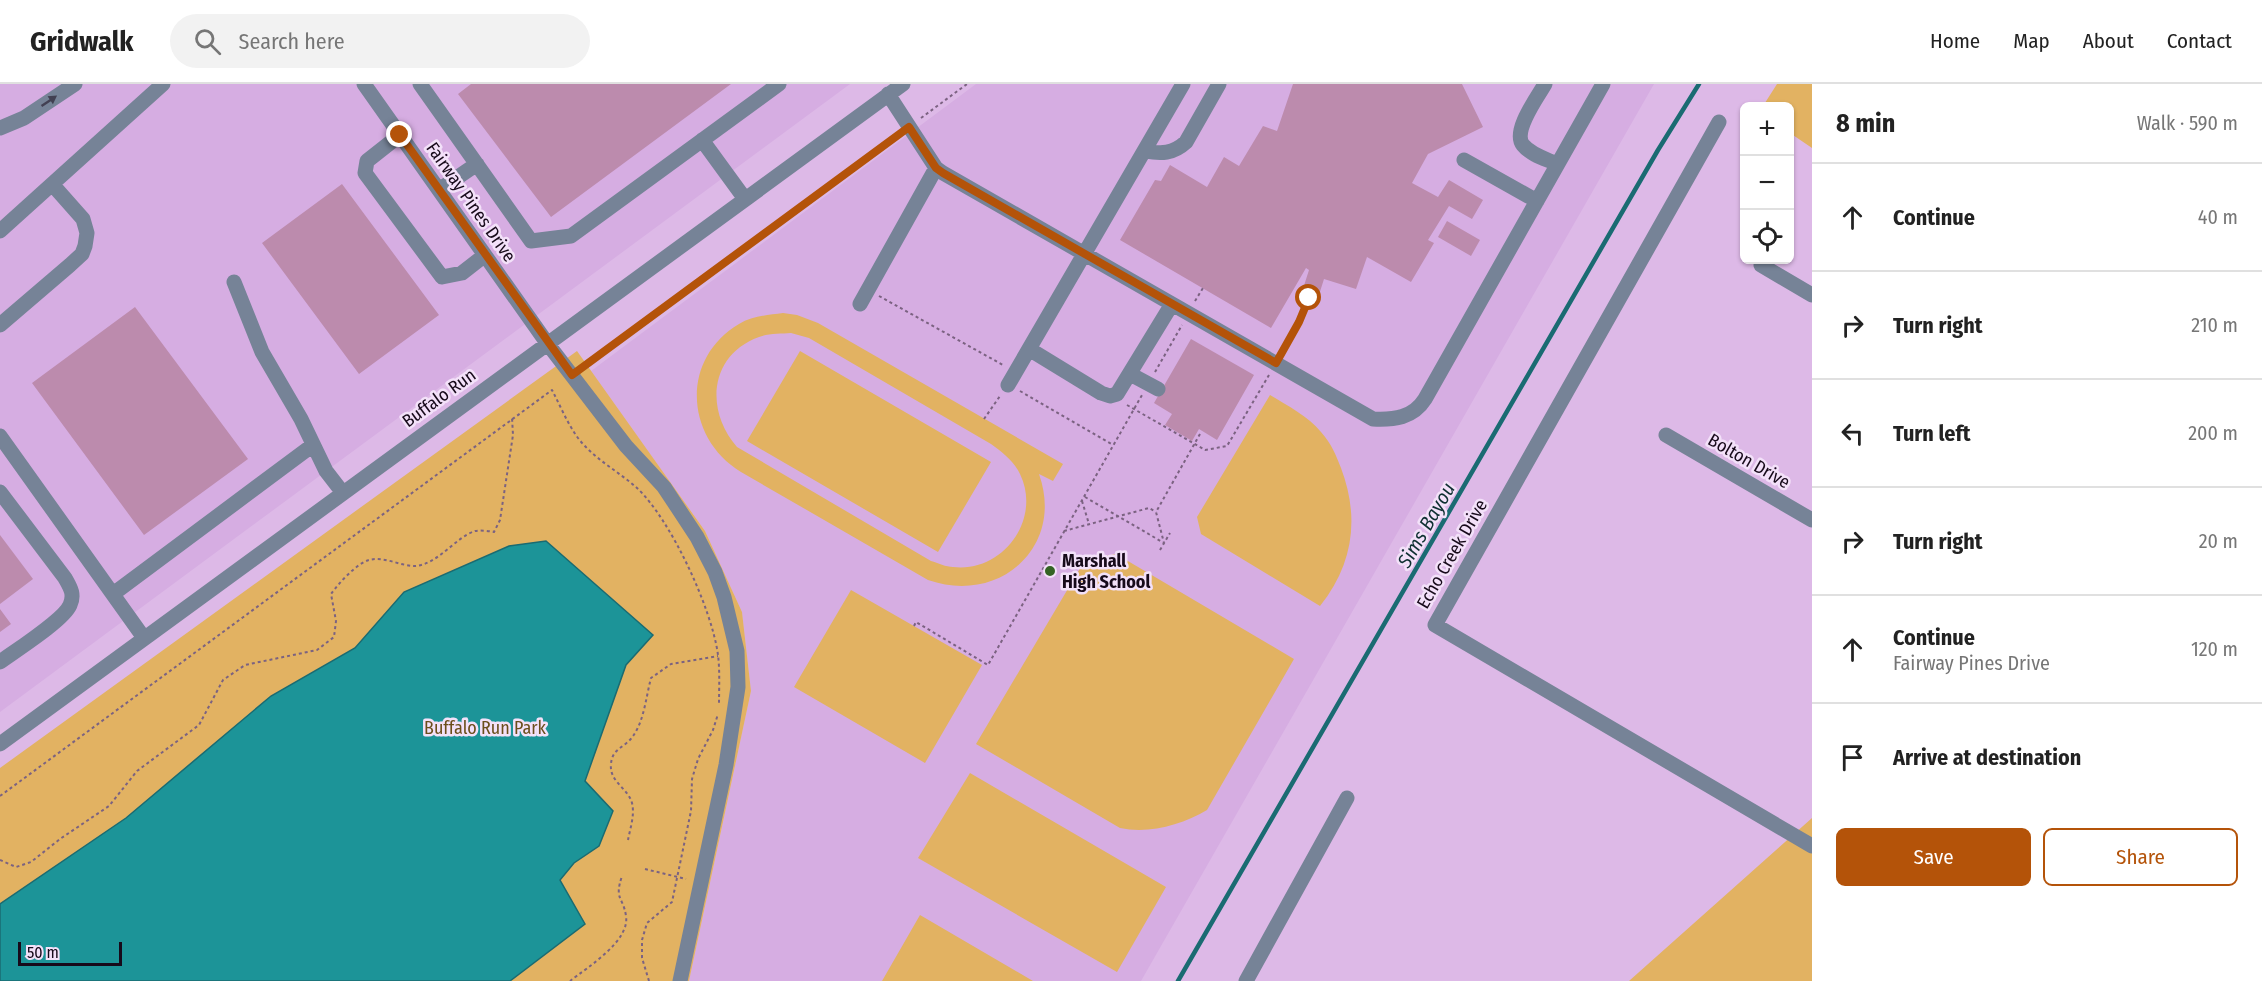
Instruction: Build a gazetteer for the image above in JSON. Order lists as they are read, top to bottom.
{
  "streets": {
    "street": [
      "Fairway Pines Drive",
      "Buffalo Run",
      "Bolton Drive",
      "Echo Creek Drive"
    ]
  },
  "crossings": [
    ["Fairway Pines Drive", "Buffalo Run"]
  ],
  "water": ["Sims Bayou"],
  "parks": ["Buffalo Run Park"],
  "places": ["Marshall High School"],
  "scale_bar": "50 m",
  "page": {
    "header": "Gridwalk",
    "search": "Search here",
    "nav": [
      "Home",
      "Map",
      "About",
      "Contact"
    ],
    "heading": ["8 min", "Walk · 590 m"],
    "map_buttons": ["+", "−"],
    "list": [
      ["Continue", "40 m"],
      ["Turn right", "210 m"],
      ["Turn left", "200 m"],
      ["Turn right", "20 m"],
      ["Continue", "Fairway Pines Drive", "120 m"],
      "Arrive at destination"
    ],
    "buttons": ["Save", "Share"],
    "scale": "50 m"
  }
}
